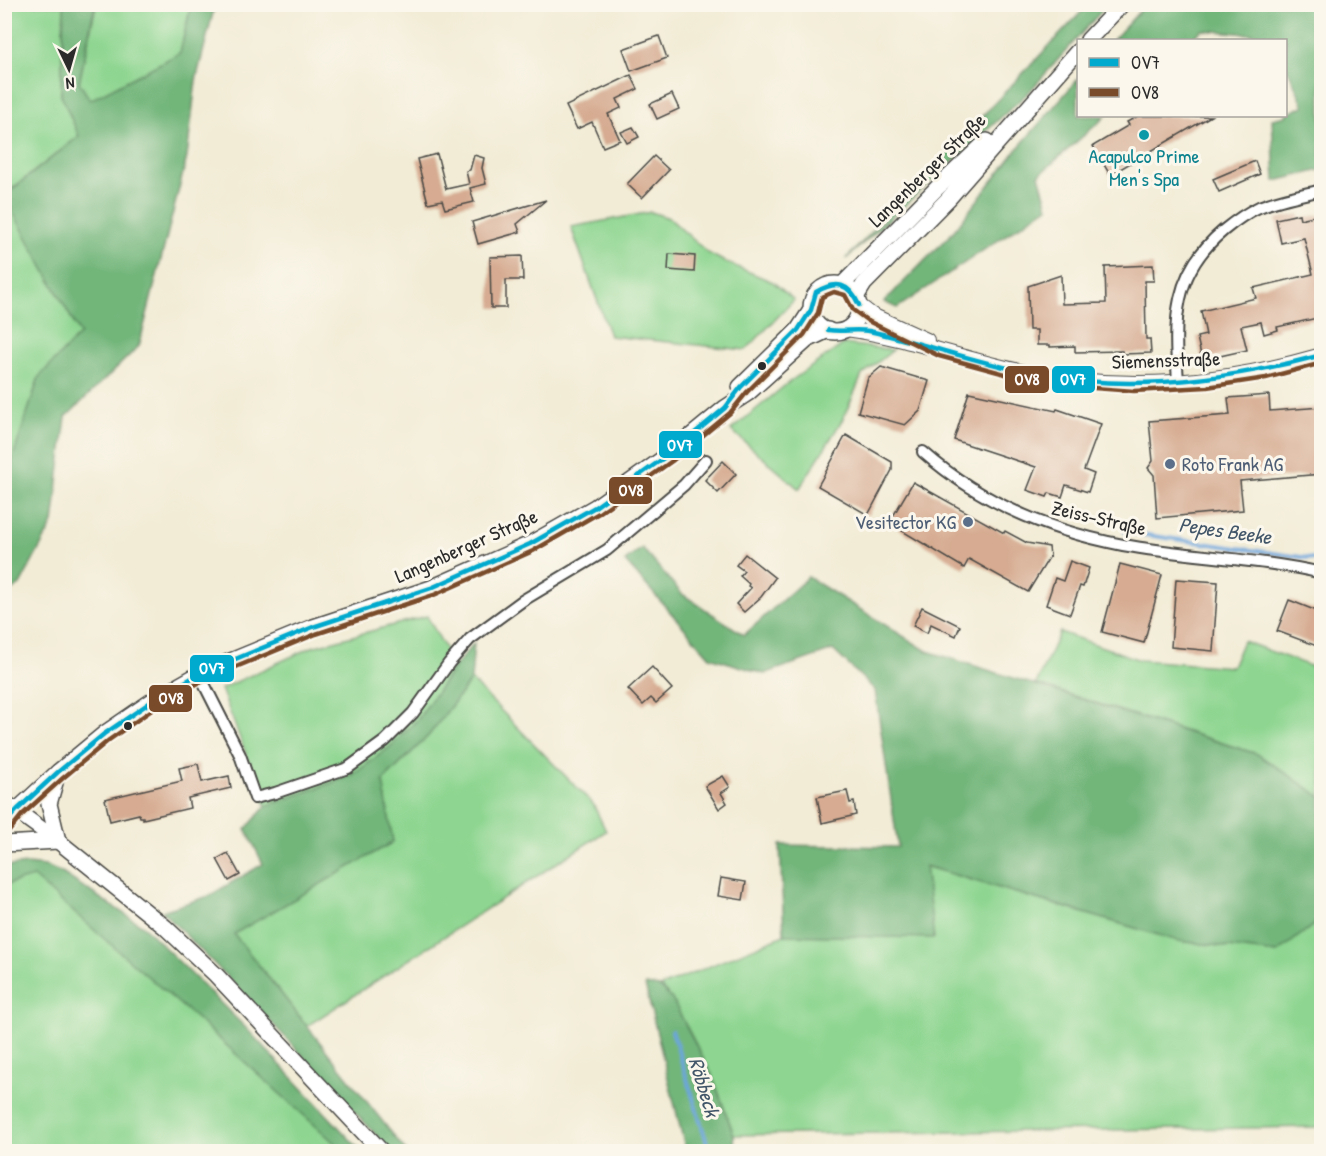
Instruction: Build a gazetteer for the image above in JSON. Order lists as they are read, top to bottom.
{
  "streets": {
    "main road": ["Langenberger Straße"],
    "street": ["Siemensstraße", "Zeiss-Straße"]
  },
  "crossings": [
    ["Langenberger Straße", "Siemensstraße"]
  ],
  "water": ["Pepes Beeke", "Röbbeck"],
  "places": ["Acapulco Prime Men's Spa", "Roto Frank AG", "Vesitector KG"],
  "lines": ["transit line OV7", "transit line OV8"],
  "legend": ["OV7", "OV8"],
  "north": "bottom"
}
